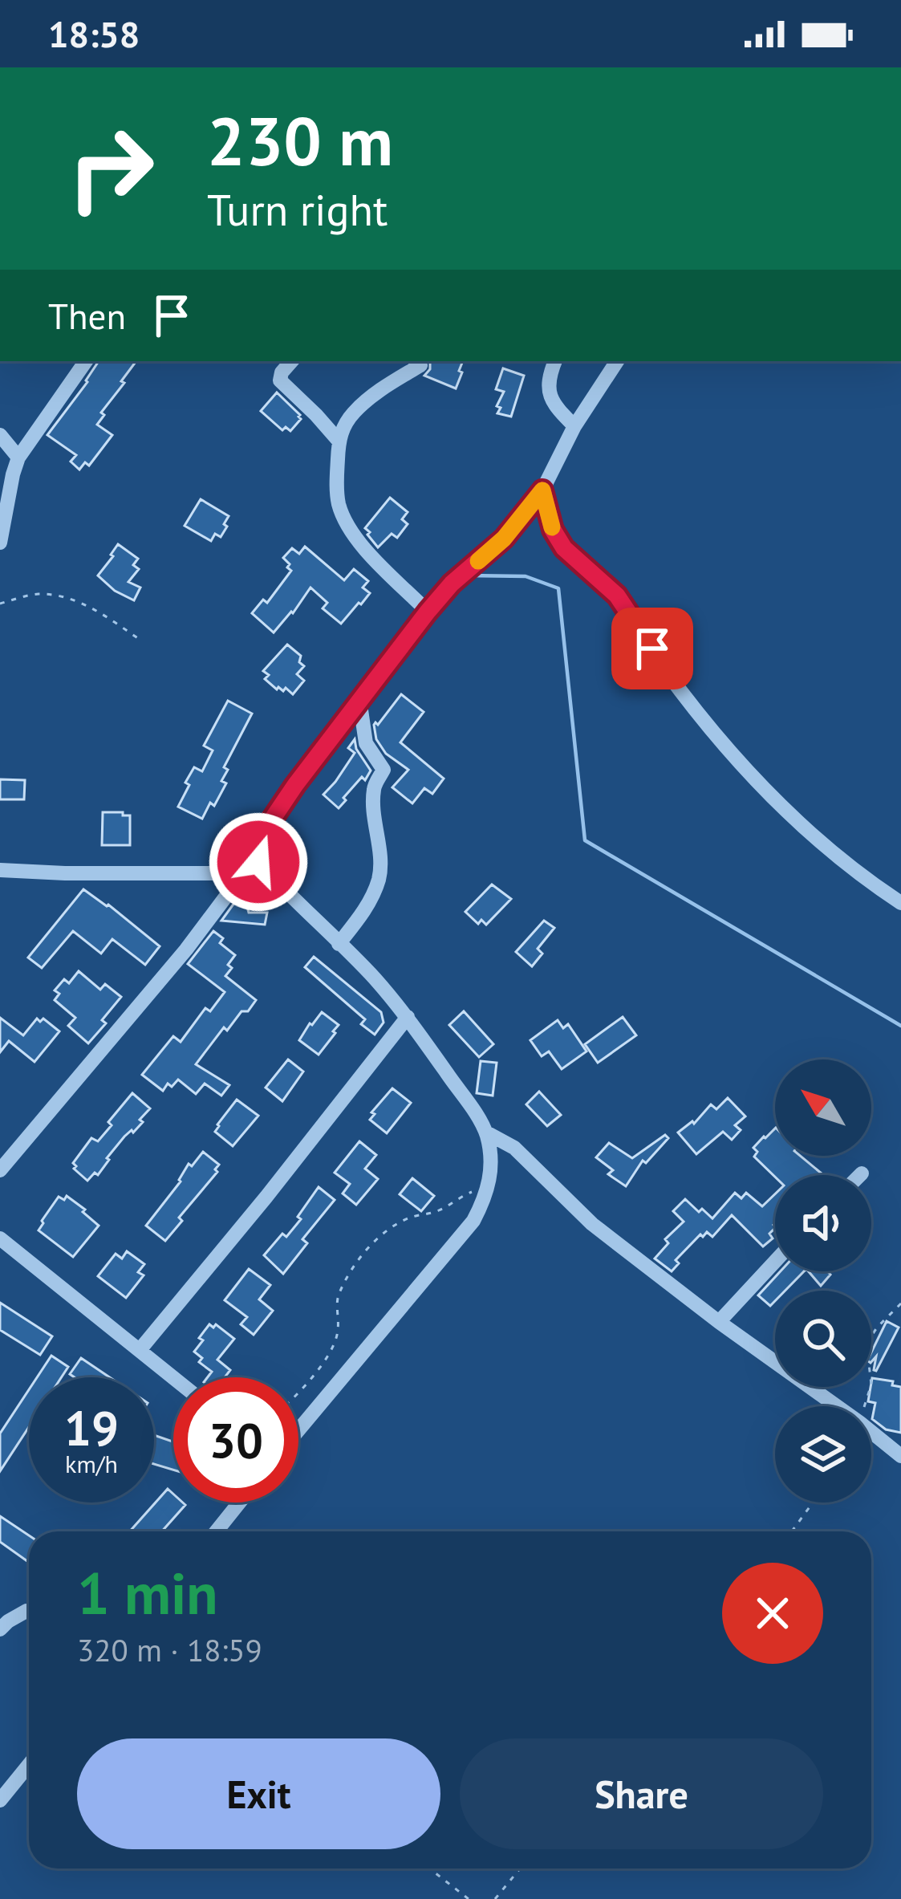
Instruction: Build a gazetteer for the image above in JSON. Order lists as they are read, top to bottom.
{
  "north": "top left",
  "page": {
    "status": "18:58",
    "turn": ["230 m", "Turn right"],
    "then": "Then",
    "speed": "19 km/h",
    "limit": "30",
    "heading": ["1 min", "320 m · 18:59"],
    "buttons": ["Exit", "Share"]
  }
}
